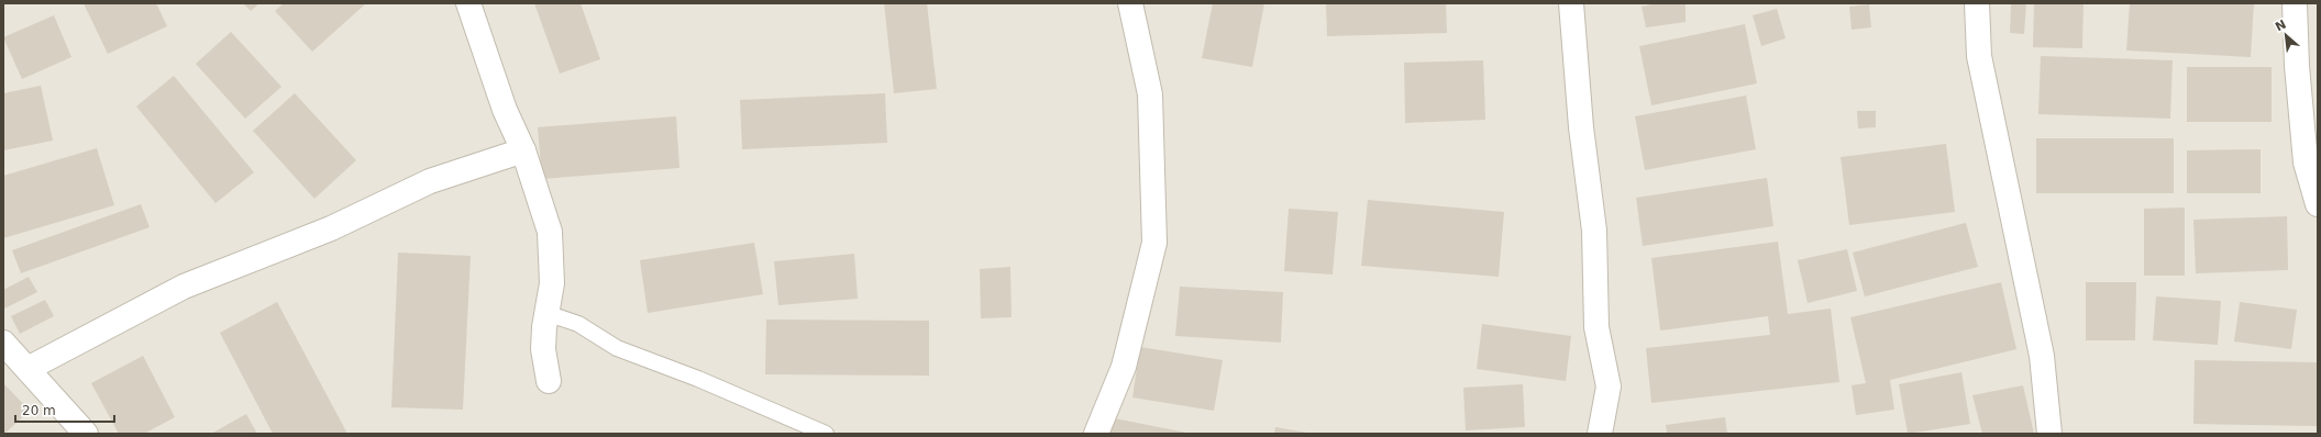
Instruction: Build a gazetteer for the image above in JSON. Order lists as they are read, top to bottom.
{
  "scale_bar": "20 m",
  "north": "top left"
}
